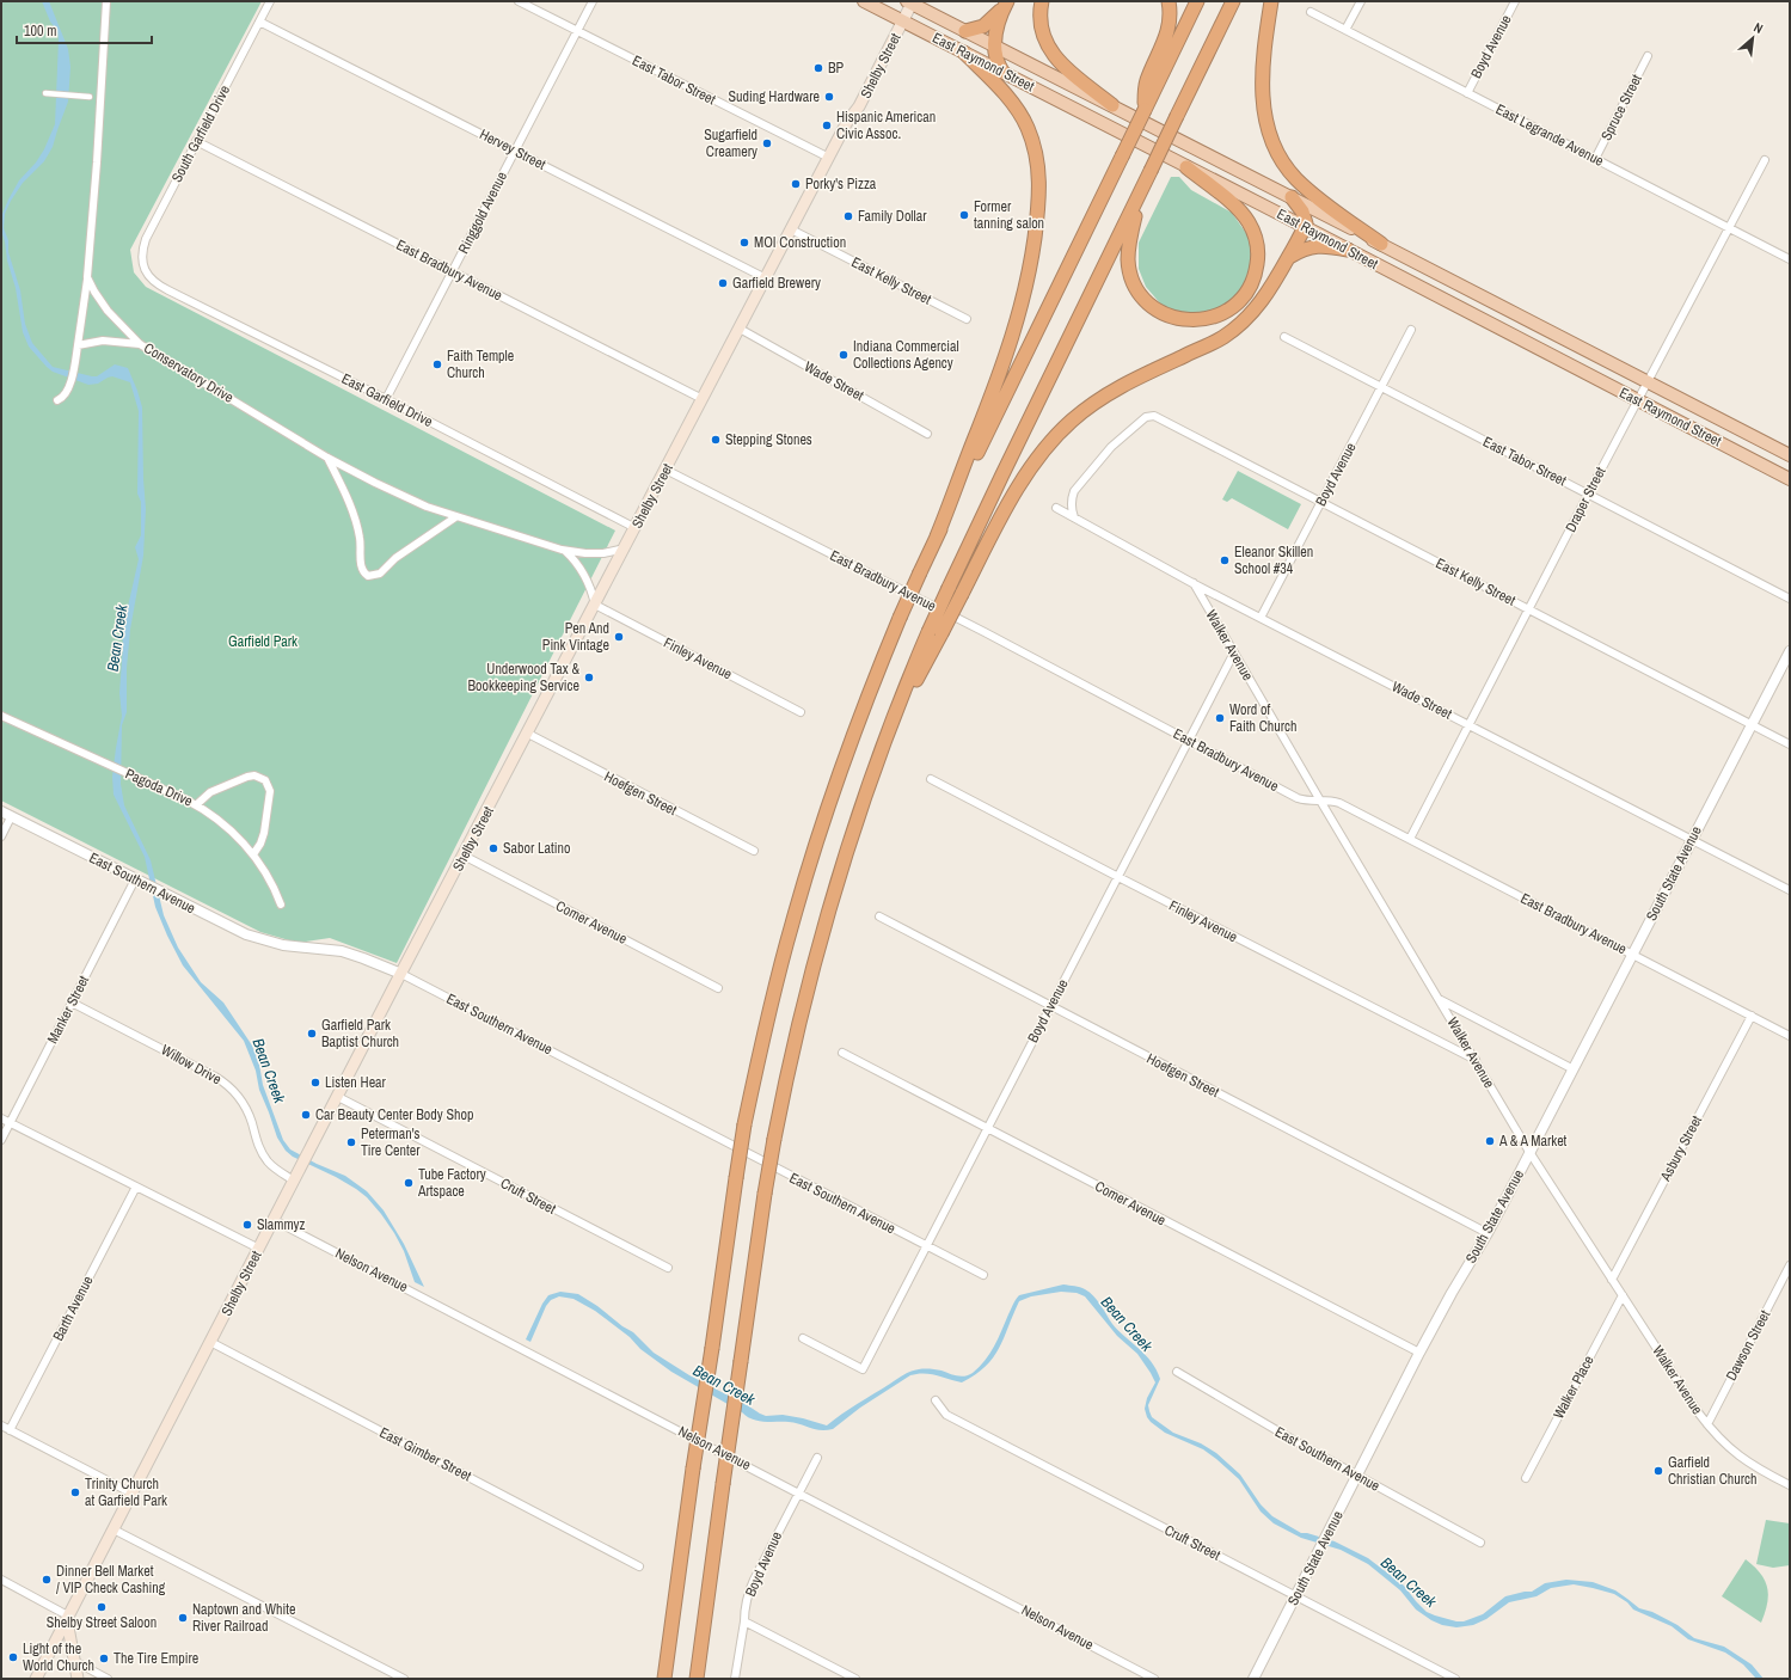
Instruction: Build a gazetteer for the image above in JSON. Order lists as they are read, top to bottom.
{
  "streets": {
    "main road": ["East Raymond Street", "Shelby Street"],
    "street": [
      "Boyd Avenue",
      "East Tabor Street",
      "Spruce Street",
      "South Garfield Drive",
      "East Legrande Avenue",
      "Hervey Street",
      "Ringgold Avenue",
      "East Bradbury Avenue",
      "East Kelly Street",
      "Conservatory Drive",
      "Wade Street",
      "East Garfield Drive",
      "Draper Street",
      "Walker Avenue",
      "Finley Avenue",
      "Pagoda Drive",
      "Hoefgen Street",
      "South State Avenue",
      "East Southern Avenue",
      "Comer Avenue",
      "Manker Street",
      "Willow Drive",
      "Asbury Street",
      "Cruft Street",
      "Nelson Avenue",
      "Barth Avenue",
      "Dawson Street",
      "Walker Place",
      "East Gimber Street"
    ]
  },
  "crossings": [
    ["Boyd Avenue", "East Tabor Street"],
    ["Boyd Avenue", "East Legrande Avenue"],
    ["Boyd Avenue", "East Bradbury Avenue"],
    ["Boyd Avenue", "East Kelly Street"],
    ["Boyd Avenue", "Wade Street"],
    ["Boyd Avenue", "Walker Avenue"],
    ["Boyd Avenue", "Finley Avenue"],
    ["Boyd Avenue", "Hoefgen Street"],
    ["Boyd Avenue", "East Southern Avenue"],
    ["Boyd Avenue", "Comer Avenue"],
    ["Boyd Avenue", "Nelson Avenue"],
    ["East Raymond Street", "Shelby Street"],
    ["East Raymond Street", "Draper Street"],
    ["Shelby Street", "East Tabor Street"],
    ["Shelby Street", "Hervey Street"],
    ["Shelby Street", "East Bradbury Avenue"],
    ["Shelby Street", "East Kelly Street"],
    ["Shelby Street", "Conservatory Drive"],
    ["Shelby Street", "Wade Street"],
    ["Shelby Street", "East Garfield Drive"],
    ["Shelby Street", "Finley Avenue"],
    ["Shelby Street", "Hoefgen Street"],
    ["Shelby Street", "East Southern Avenue"],
    ["Shelby Street", "Comer Avenue"],
    ["Shelby Street", "Willow Drive"],
    ["Shelby Street", "Cruft Street"],
    ["Shelby Street", "Nelson Avenue"],
    ["Shelby Street", "East Gimber Street"],
    ["East Tabor Street", "Ringgold Avenue"],
    ["East Tabor Street", "Draper Street"],
    ["Spruce Street", "East Legrande Avenue"],
    ["South Garfield Drive", "Hervey Street"],
    ["South Garfield Drive", "East Bradbury Avenue"],
    ["South Garfield Drive", "East Garfield Drive"],
    ["East Legrande Avenue", "Draper Street"],
    ["Hervey Street", "Ringgold Avenue"],
    ["Ringgold Avenue", "East Bradbury Avenue"],
    ["Ringgold Avenue", "East Garfield Drive"],
    ["East Bradbury Avenue", "Draper Street"],
    ["East Bradbury Avenue", "Walker Avenue"],
    ["East Bradbury Avenue", "South State Avenue"],
    ["East Bradbury Avenue", "Asbury Street"],
    ["East Kelly Street", "Wade Street"],
    ["East Kelly Street", "Draper Street"],
    ["East Kelly Street", "South State Avenue"],
    ["Wade Street", "Draper Street"],
    ["Wade Street", "Walker Avenue"],
    ["Wade Street", "South State Avenue"],
    ["Walker Avenue", "Finley Avenue"],
    ["Walker Avenue", "South State Avenue"],
    ["Walker Avenue", "Asbury Street"],
    ["Walker Avenue", "Dawson Street"],
    ["Walker Avenue", "Walker Place"],
    ["Hoefgen Street", "South State Avenue"],
    ["South State Avenue", "East Southern Avenue"],
    ["South State Avenue", "Comer Avenue"],
    ["South State Avenue", "Cruft Street"],
    ["East Southern Avenue", "Manker Street"],
    ["Manker Street", "Willow Drive"]
  ],
  "water": ["Bean Creek"],
  "parks": ["Garfield Park"],
  "places": [
    "BP",
    "Suding Hardware",
    "Hispanic American Civic Assoc.",
    "Sugarfield Creamery",
    "Porky's Pizza",
    "Former tanning salon",
    "Family Dollar",
    "MOI Construction",
    "Garfield Brewery",
    "Indiana Commercial Collections Agency",
    "Faith Temple Church",
    "Stepping Stones",
    "Eleanor Skillen School #34",
    "Pen And Pink Vintage",
    "Underwood Tax & Bookkeeping Service",
    "Word of Faith Church",
    "Sabor Latino",
    "Garfield Park Baptist Church",
    "Listen Hear",
    "Car Beauty Center Body Shop",
    "A & A Market",
    "Peterman's Tire Center",
    "Tube Factory Artspace",
    "Slammyz",
    "Garfield Christian Church",
    "Trinity Church at Garfield Park",
    "Dinner Bell Market / VIP Check Cashing",
    "Shelby Street Saloon",
    "Naptown and White River Railroad",
    "Light of the World Church",
    "The Tire Empire"
  ],
  "scale_bar": "100 m",
  "north": "top right"
}
